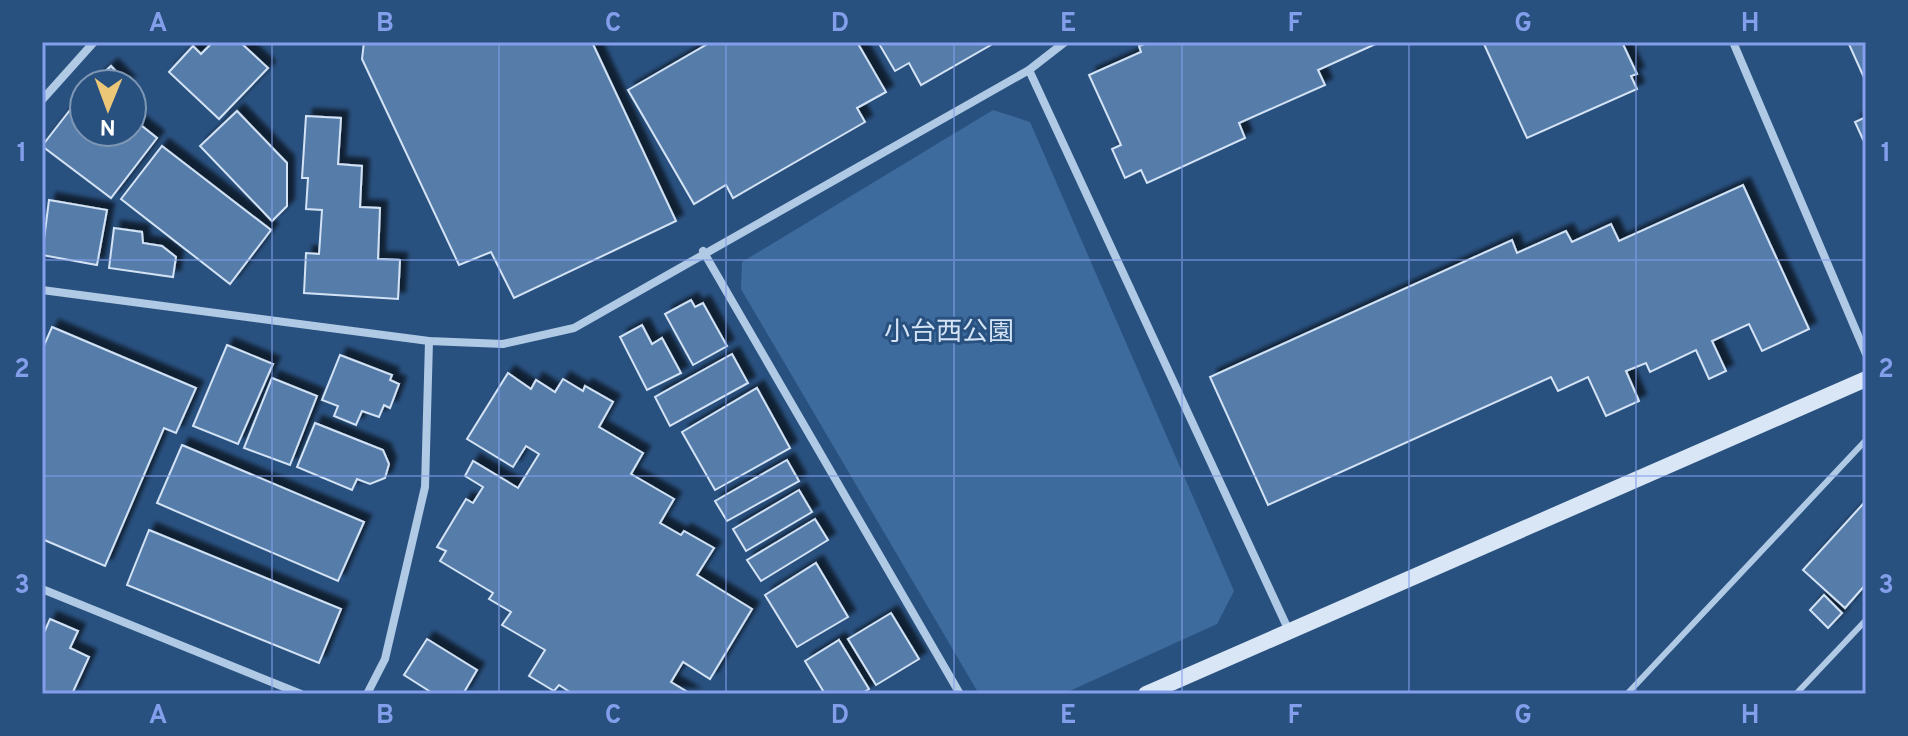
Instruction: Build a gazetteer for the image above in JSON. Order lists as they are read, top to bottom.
{
  "parks": ["小台西公園"],
  "north": "bottom",
  "grid": {
    "columns": [
      "A",
      "B",
      "C",
      "D",
      "E",
      "F",
      "G",
      "H"
    ],
    "rows": ["1", "2", "3"]
  }
}
